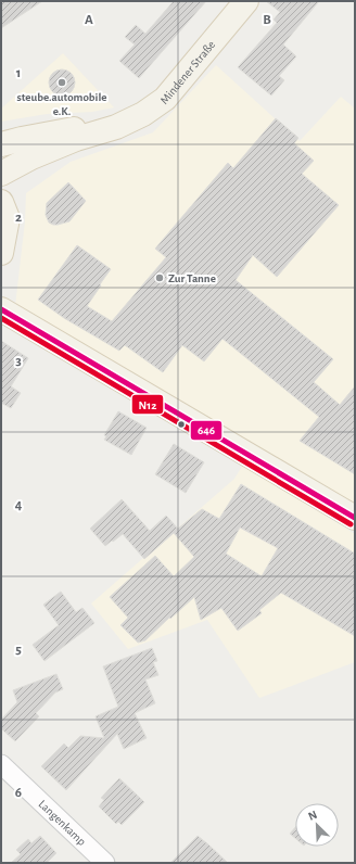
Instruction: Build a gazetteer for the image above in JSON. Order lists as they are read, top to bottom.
{
  "streets": {
    "main road": ["Mindener Straße"],
    "street": ["Langenkamp"]
  },
  "places": ["steube.automobile e.K.", "Zur Tanne"],
  "lines": ["transit line 646", "transit line N12"],
  "north": "top left",
  "grid": {
    "columns": ["A", "B"],
    "rows": [
      "1",
      "2",
      "3",
      "4",
      "5",
      "6"
    ]
  }
}
